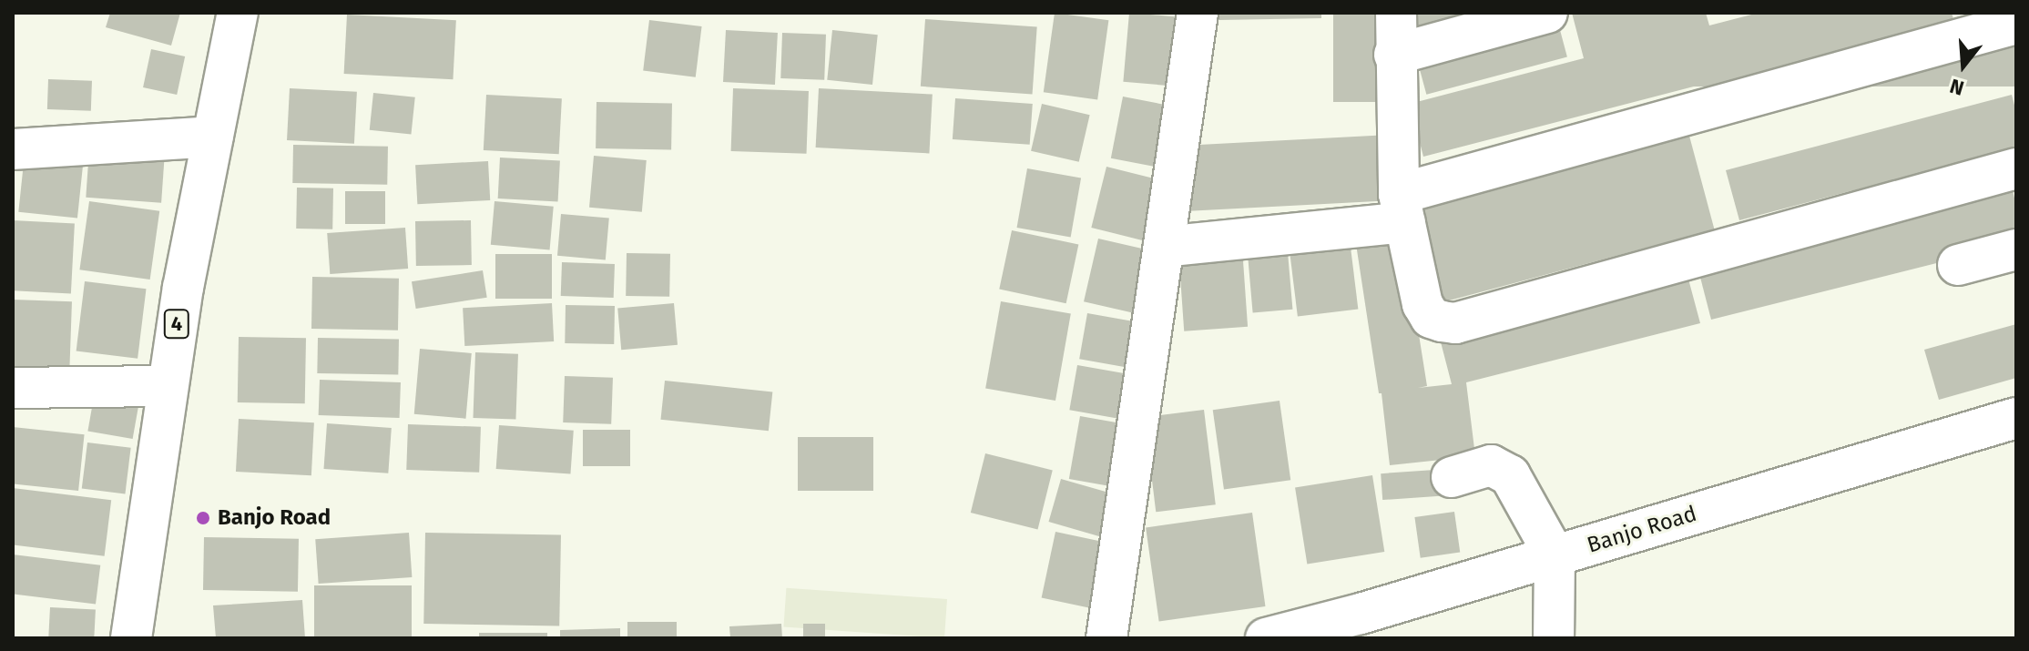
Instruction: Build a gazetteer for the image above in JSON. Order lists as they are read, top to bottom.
{
  "streets": {
    "main road": ["4", "Banjo Road"]
  },
  "places": ["Banjo Road"],
  "north": "bottom"
}
